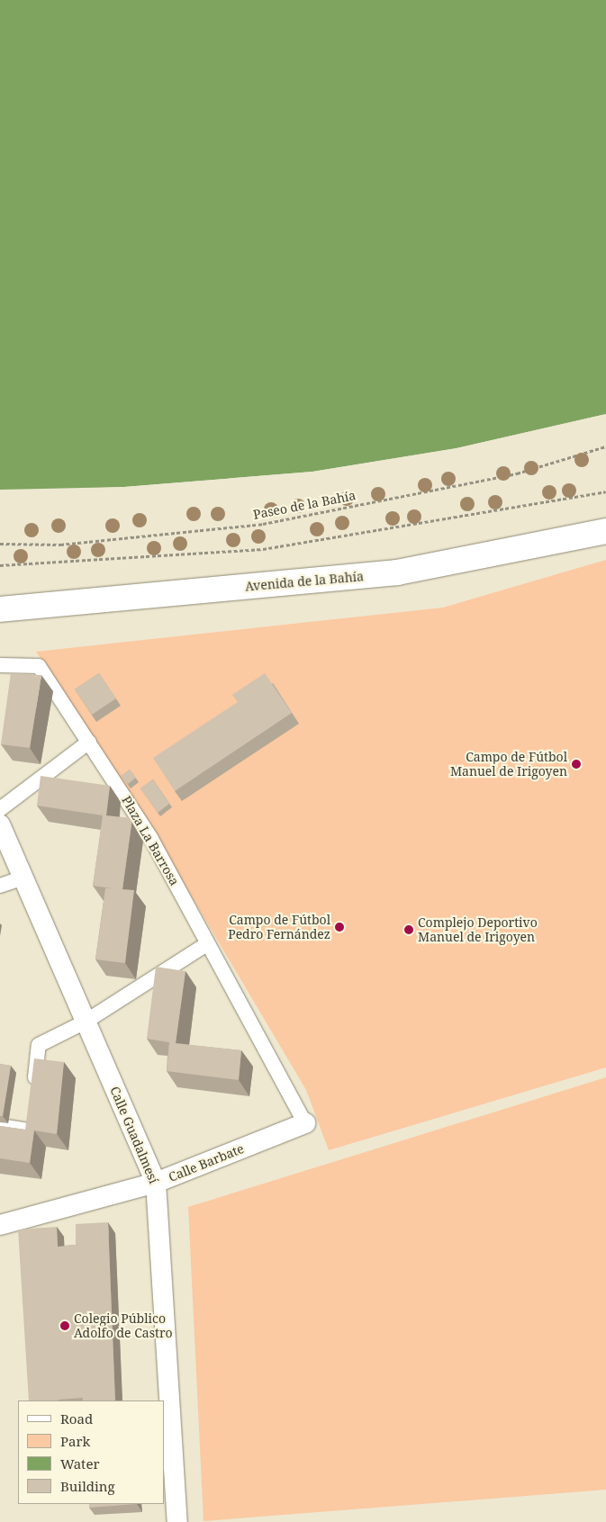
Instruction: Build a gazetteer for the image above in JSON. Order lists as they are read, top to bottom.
{
  "streets": {
    "main road": ["Avenida de la Bahía"],
    "street": ["Plaza La Barrosa", "Calle Guadalmesí", "Calle Barbate"],
    "path": ["Paseo de la Bahía"]
  },
  "crossings": [
    ["Plaza La Barrosa", "Calle Barbate"],
    ["Calle Guadalmesí", "Calle Barbate"]
  ],
  "places": [
    "Campo de Fútbol Manuel de Irigoyen",
    "Campo de Fútbol Pedro Fernández",
    "Complejo Deportivo Manuel de Irigoyen",
    "Colegio Público Adolfo de Castro"
  ],
  "legend": [
    "Road",
    "Park",
    "Water",
    "Building"
  ]
}
